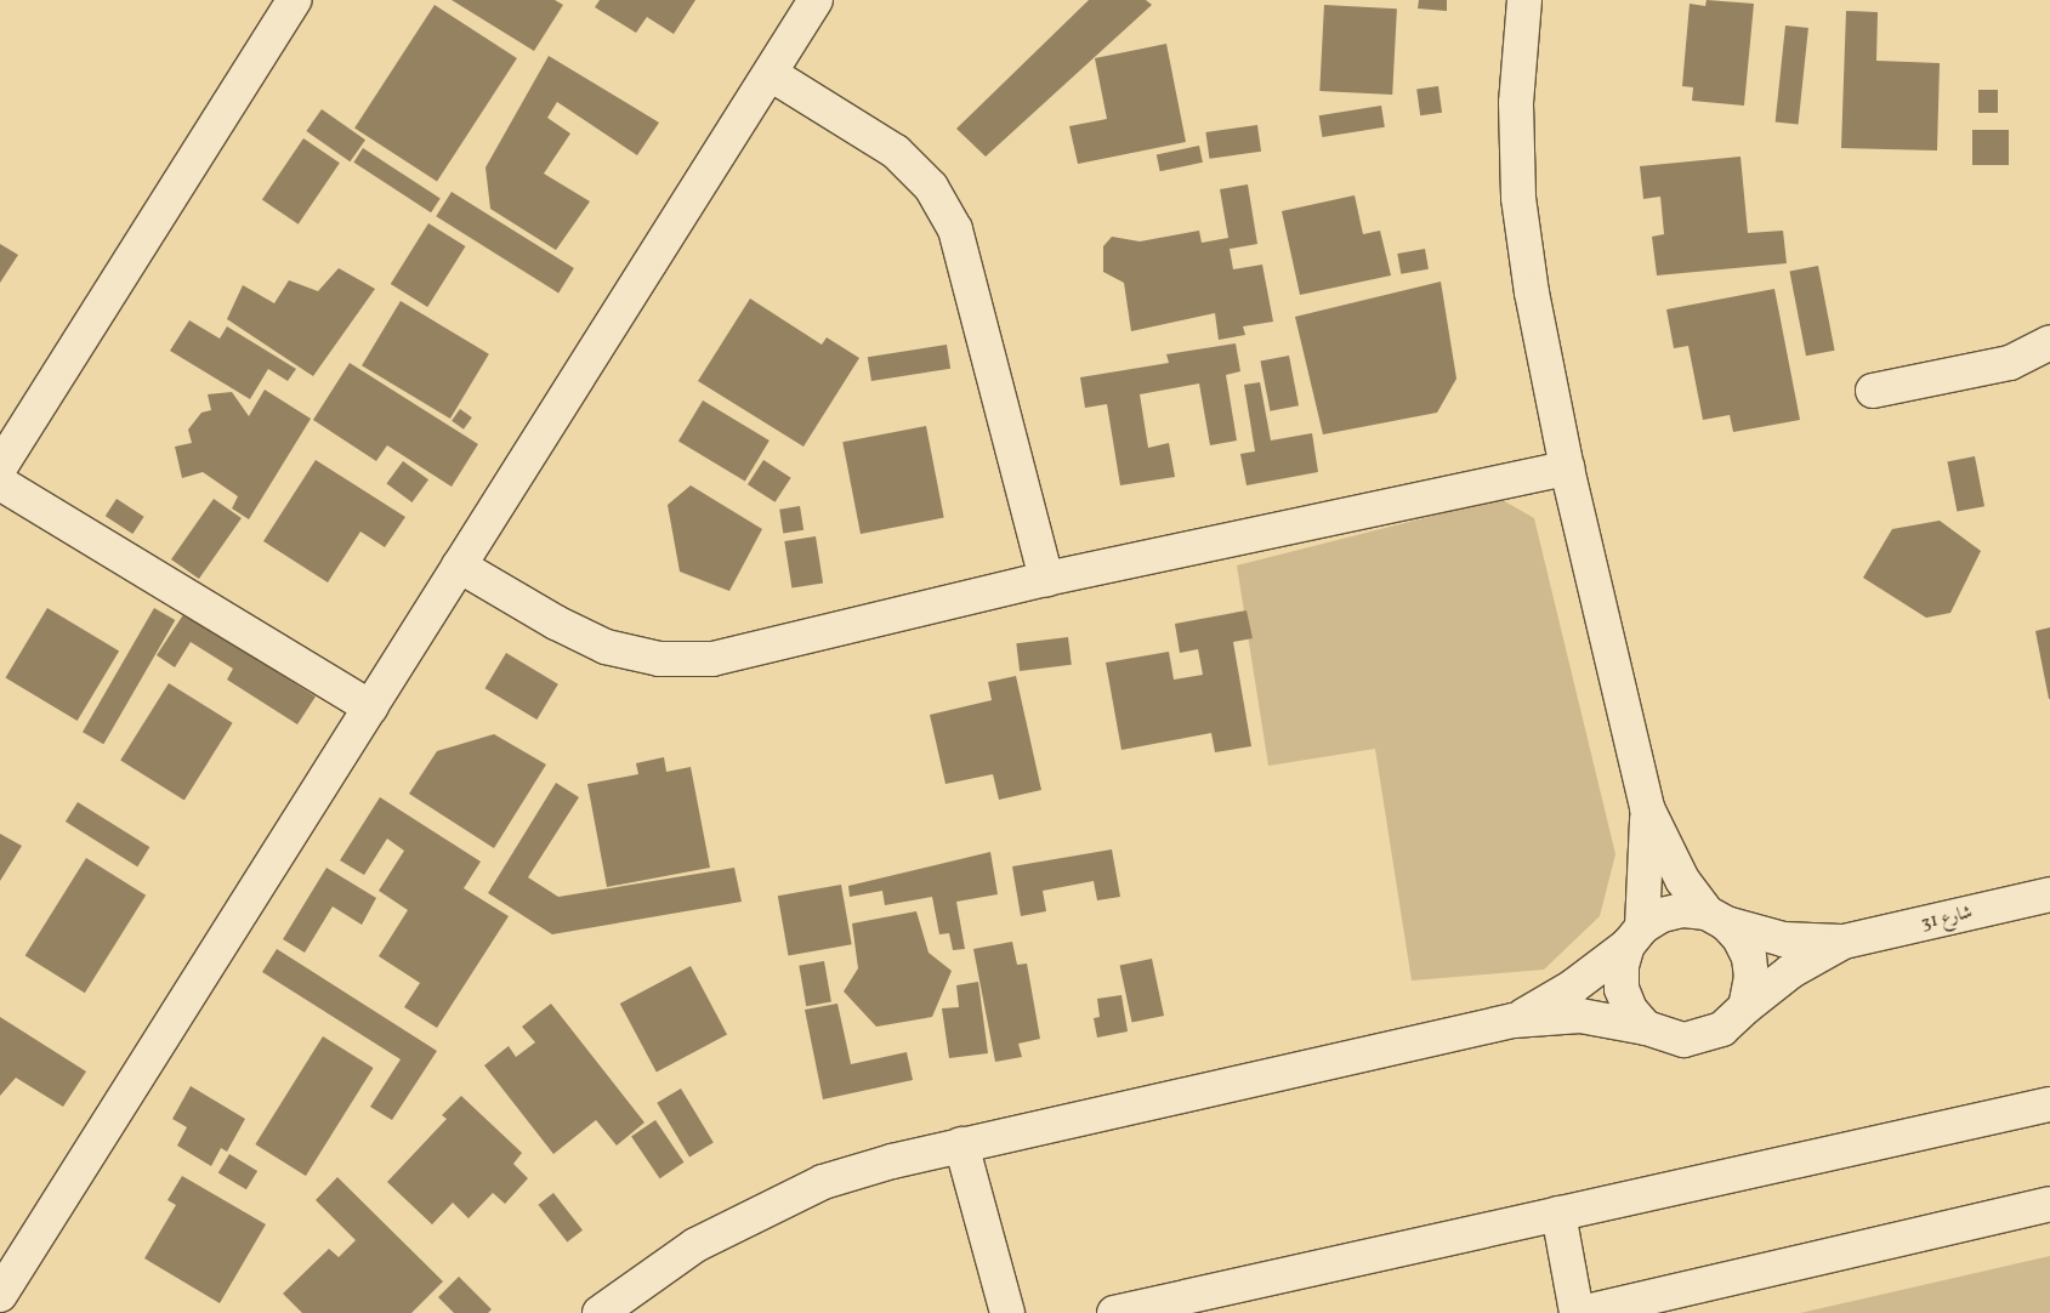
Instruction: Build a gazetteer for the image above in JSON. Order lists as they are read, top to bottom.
{
  "streets": {
    "street": ["شارع 31"]
  }
}
